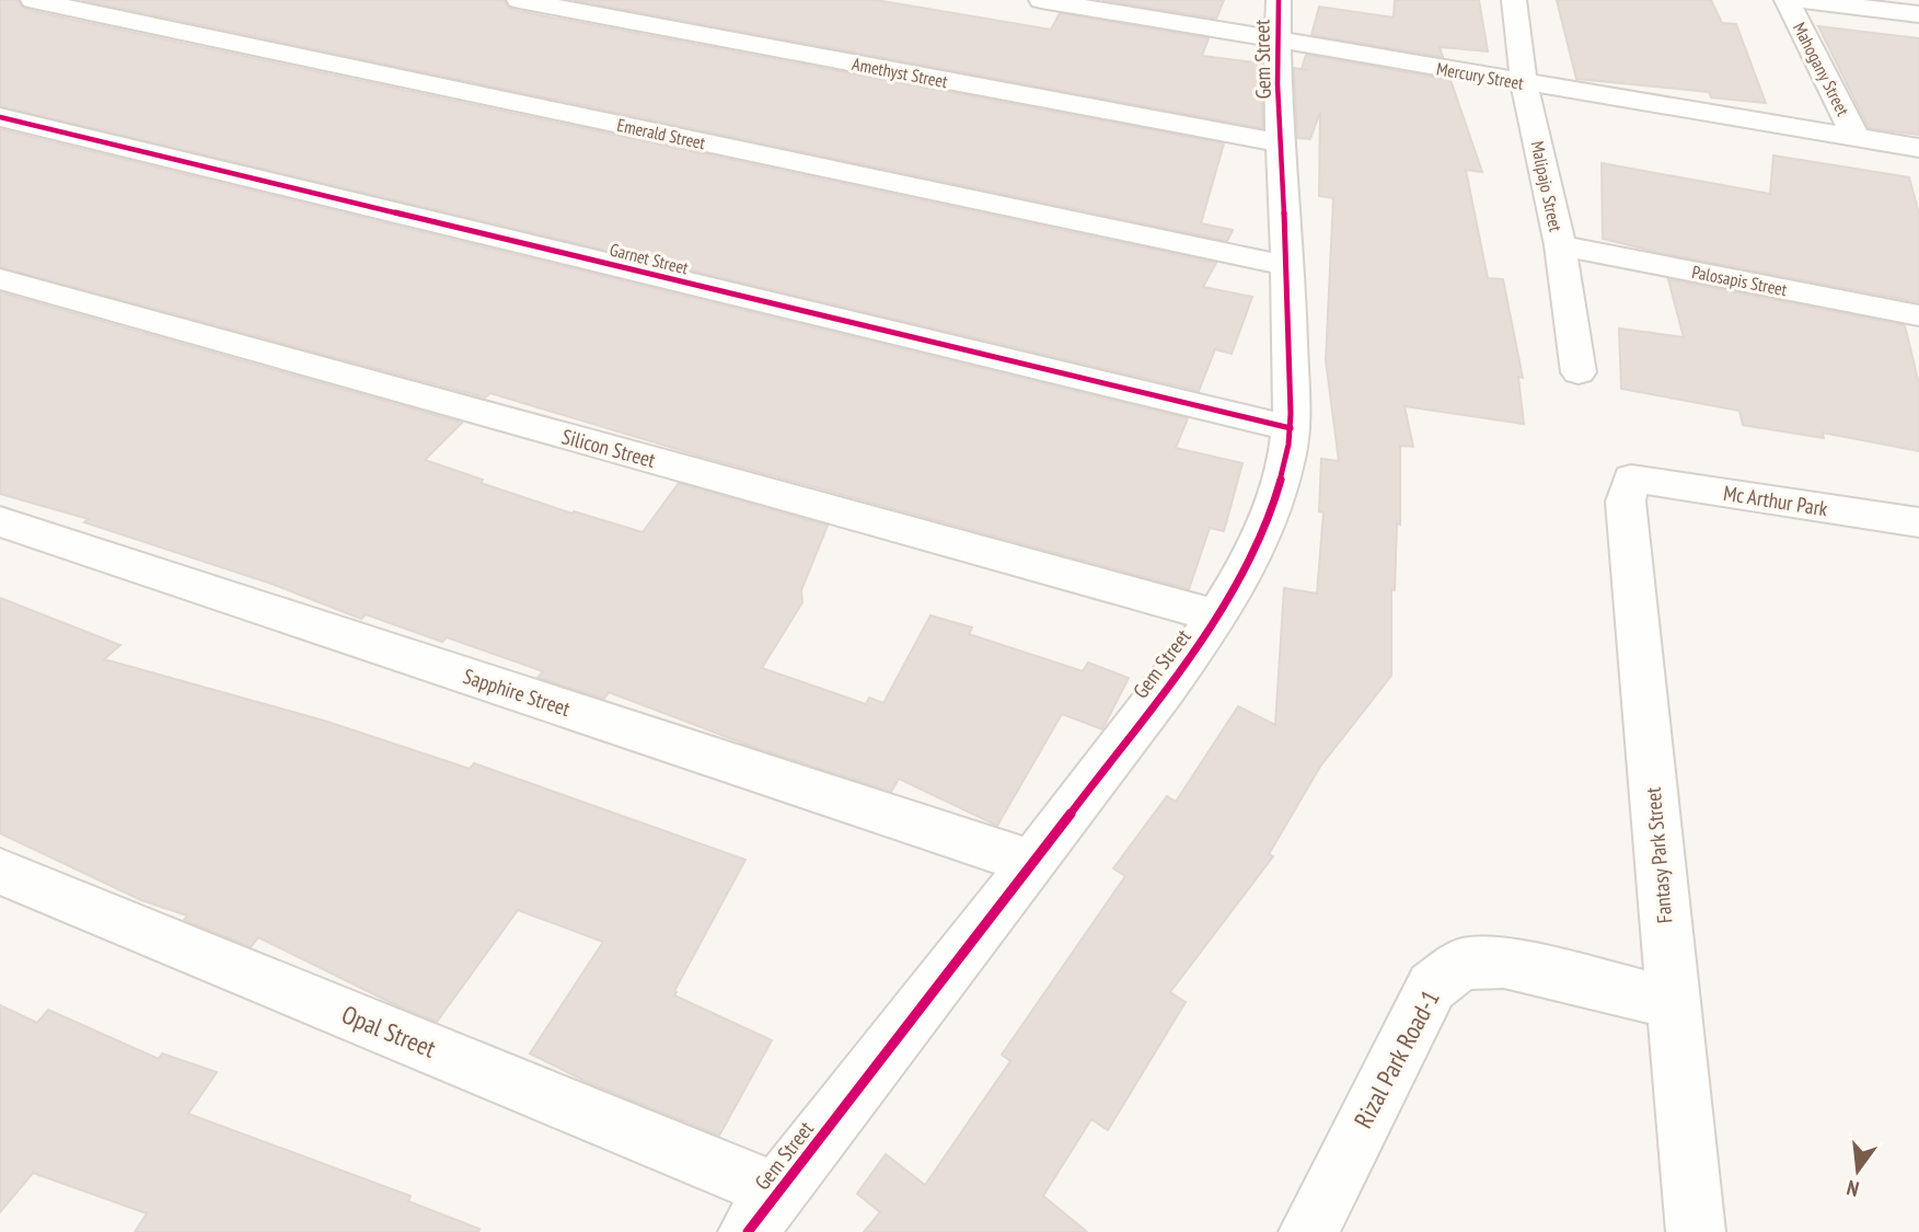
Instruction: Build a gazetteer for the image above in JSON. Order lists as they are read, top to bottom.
{
  "streets": {
    "street": [
      "Gem Street",
      "Mahogany Street",
      "Amethyst Street",
      "Mercury Street",
      "Emerald Street",
      "Malipajo Street",
      "Garnet Street",
      "Palosapis Street",
      "Silicon Street",
      "Mc Arthur Park",
      "Sapphire Street",
      "Fantasy Park Street",
      "Opal Street",
      "Rizal Park Road-1"
    ]
  },
  "crossings": [
    ["Gem Street", "Amethyst Street"],
    ["Gem Street", "Mercury Street"],
    ["Gem Street", "Emerald Street"],
    ["Gem Street", "Garnet Street"],
    ["Gem Street", "Silicon Street"],
    ["Gem Street", "Sapphire Street"],
    ["Gem Street", "Opal Street"],
    ["Mahogany Street", "Mercury Street"],
    ["Mercury Street", "Malipajo Street"],
    ["Malipajo Street", "Palosapis Street"],
    ["Mc Arthur Park", "Fantasy Park Street"],
    ["Fantasy Park Street", "Rizal Park Road-1"]
  ],
  "north": "bottom"
}
